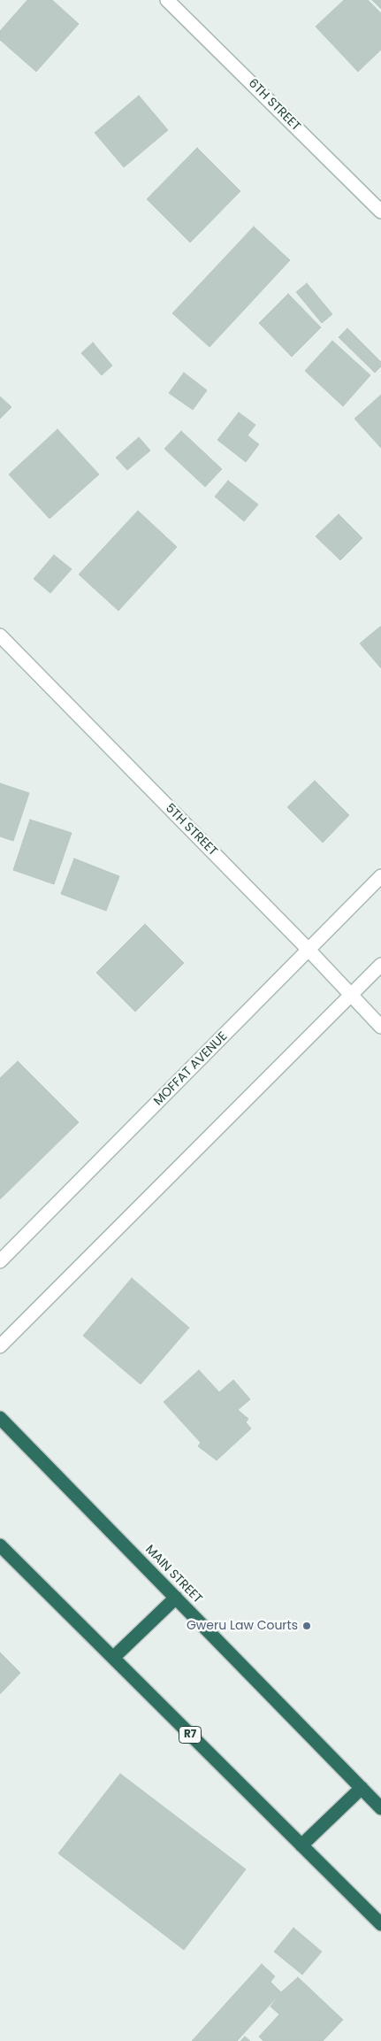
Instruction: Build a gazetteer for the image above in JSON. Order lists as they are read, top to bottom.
{
  "streets": {
    "highway": ["MAIN STREET", "R7"],
    "street": ["6TH STREET", "5TH STREET", "MOFFAT AVENUE"]
  },
  "crossings": [
    ["5TH STREET", "MOFFAT AVENUE"]
  ],
  "places": ["Gweru Law Courts"]
}
